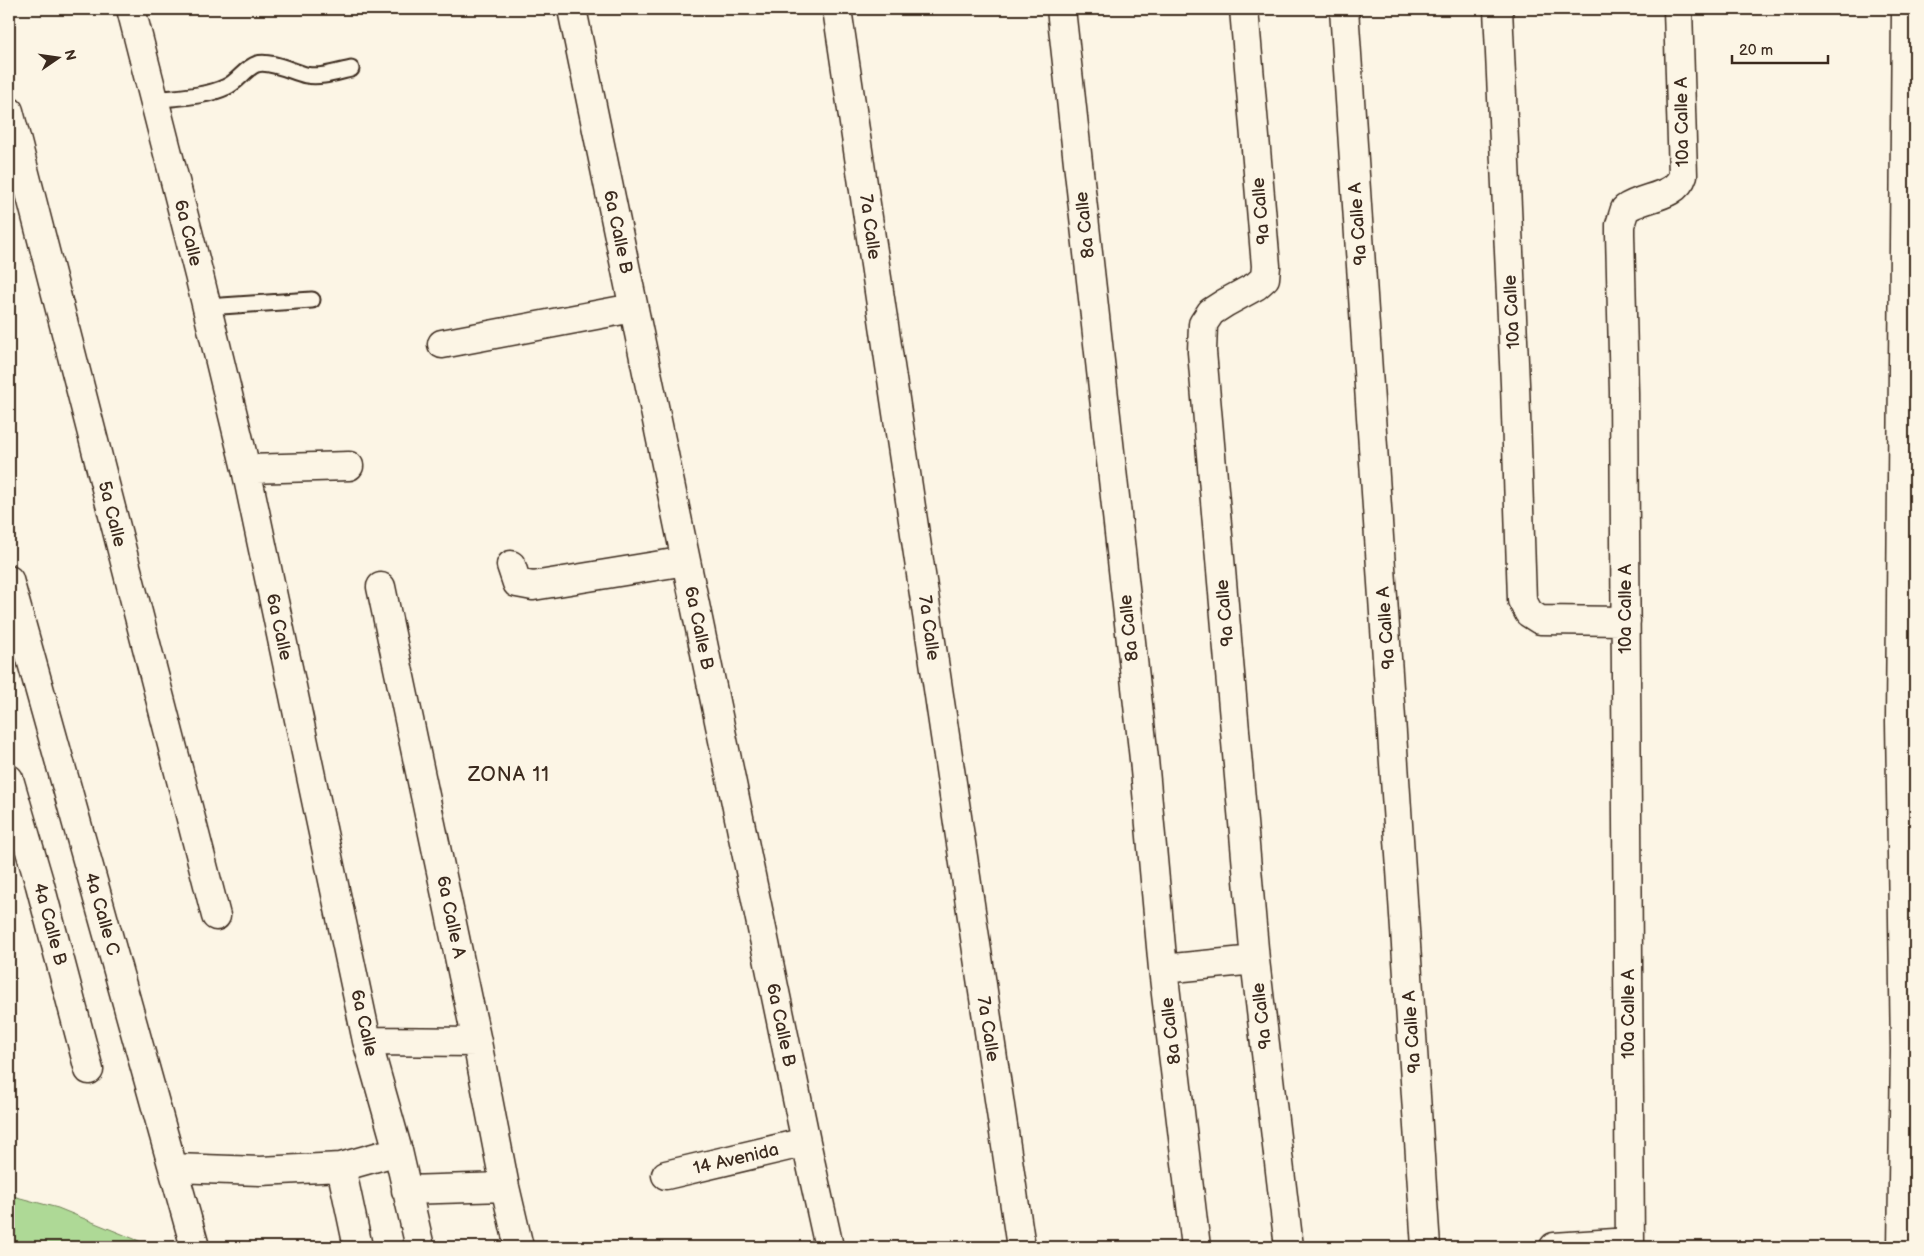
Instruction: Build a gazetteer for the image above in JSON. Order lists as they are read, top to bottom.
{
  "streets": {
    "street": [
      "10a Calle A",
      "9a Calle",
      "9a Calle A",
      "8a Calle",
      "7a Calle",
      "6a Calle B",
      "6a Calle",
      "10a Calle",
      "5a Calle",
      "4a Calle C",
      "6a Calle A",
      "4a Calle B",
      "14 Avenida"
    ]
  },
  "crossings": [
    ["10a Calle A", "10a Calle"],
    ["6a Calle B", "14 Avenida"]
  ],
  "districts": ["ZONA 11"],
  "scale_bar": "20 m",
  "north": "right"
}
